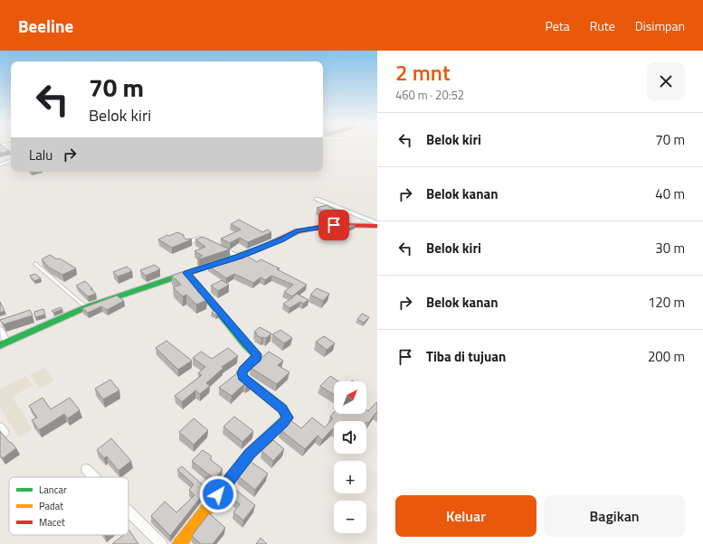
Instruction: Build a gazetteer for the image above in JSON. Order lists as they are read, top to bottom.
{
  "legend": ["Lancar", "Padat", "Macet"],
  "north": "top right",
  "page": {
    "header": "Beeline",
    "nav": ["Peta", "Rute", "Disimpan"],
    "heading": ["2 mnt", "460 m · 20:52"],
    "turn": ["70 m", "Belok kiri"],
    "list": [
      {
        "name": "Belok kiri",
        "value": "70 m"
      },
      {
        "name": "Belok kanan",
        "value": "40 m"
      },
      {
        "name": "Belok kiri",
        "value": "30 m"
      },
      {
        "name": "Belok kanan",
        "value": "120 m"
      },
      {
        "name": "Tiba di tujuan",
        "value": "200 m"
      }
    ],
    "then": "Lalu",
    "map_buttons": ["+", "−"],
    "buttons": ["Keluar", "Bagikan"]
  }
}
